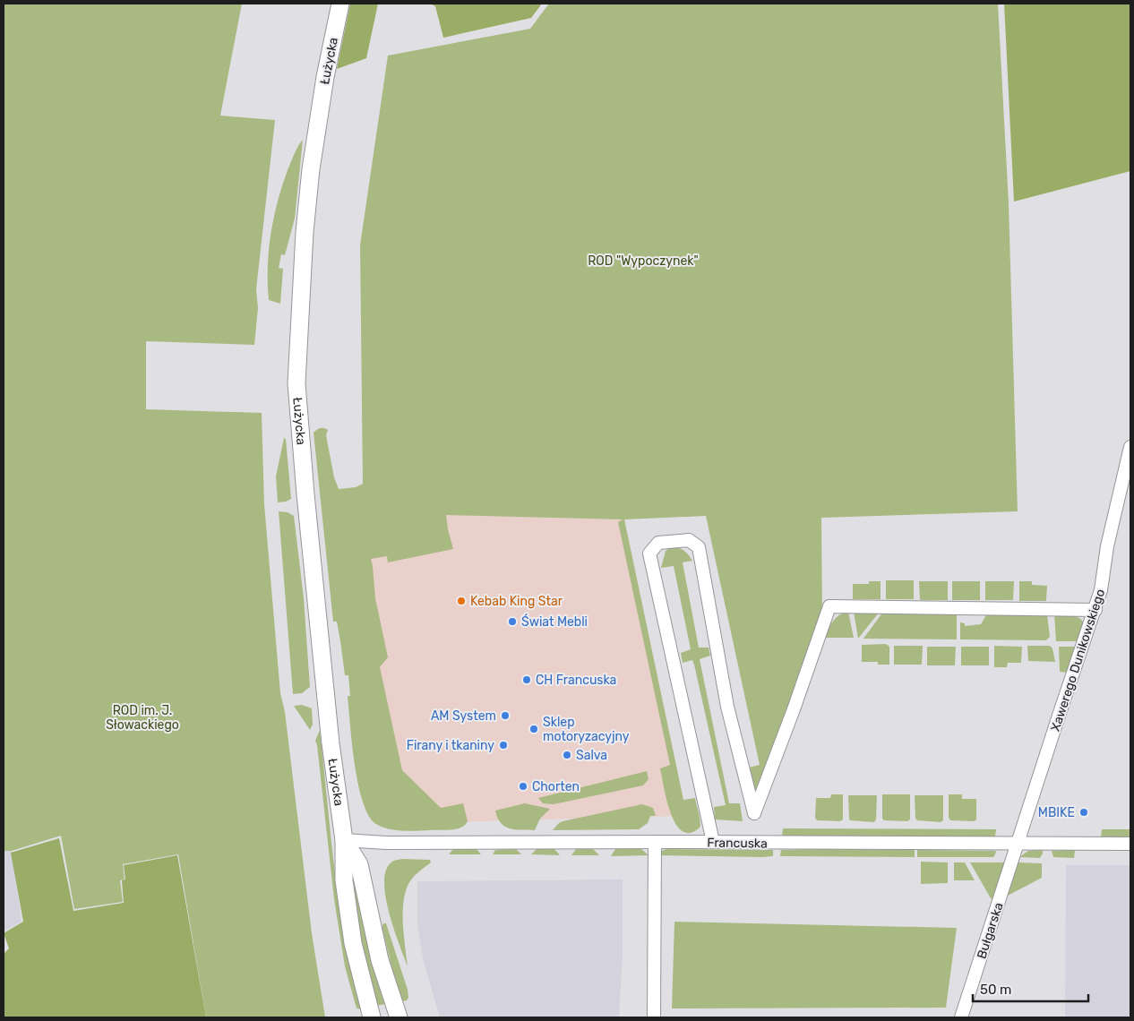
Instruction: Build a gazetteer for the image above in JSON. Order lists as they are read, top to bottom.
{
  "streets": {
    "main road": ["Łużycka"],
    "street": ["Xawerego Dunikowskiego", "Francuska", "Bułgarska"]
  },
  "crossings": [
    ["Łużycka", "Francuska"],
    ["Xawerego Dunikowskiego", "Francuska"],
    ["Xawerego Dunikowskiego", "Bułgarska"],
    ["Francuska", "Bułgarska"]
  ],
  "parks": ["ROD \"Wypoczynek\"", "ROD im. J. Słowackiego"],
  "places": [
    "Kebab King Star",
    "Świat Mebli",
    "CH Francuska",
    "AM System",
    "Sklep motoryzacyjny",
    "Firany i tkaniny",
    "Salva",
    "Chorten",
    "MBIKE"
  ],
  "scale_bar": "50 m"
}
